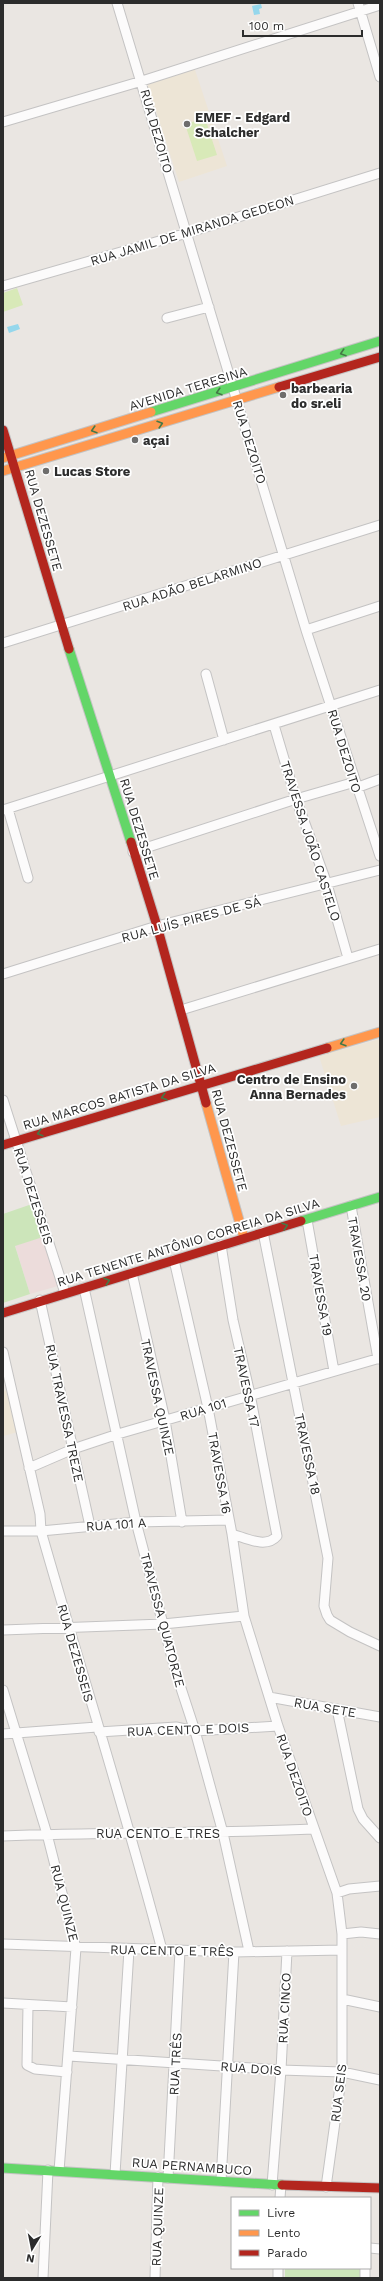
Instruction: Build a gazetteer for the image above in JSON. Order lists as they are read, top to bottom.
{
  "streets": {
    "main road": [
      "AVENIDA TERESINA",
      "RUA DEZESSETE",
      "RUA MARCOS BATISTA DA SILVA",
      "RUA TENENTE ANTÔNIO CORREIA DA SILVA",
      "RUA PERNAMBUCO"
    ],
    "street": [
      "RUA DEZOITO",
      "RUA JAMIL DE MIRANDA GEDEON",
      "RUA ADÃO BELARMINO",
      "TRAVESSA JOÃO CASTELO",
      "RUA LUÍS PIRES DE SÁ",
      "RUA DEZESSEIS",
      "TRAVESSA 20",
      "TRAVESSA 19",
      "TRAVESSA 17",
      "TRAVESSA QUINZE",
      "RUA 101",
      "RUA TRAVESSA TREZE",
      "TRAVESSA 18",
      "TRAVESSA 16",
      "RUA 101 A",
      "TRAVESSA QUATORZE",
      "RUA SETE",
      "RUA CENTO E DOIS",
      "RUA CENTO E TRES",
      "RUA QUINZE",
      "RUA CENTO E TRÊS",
      "RUA CINCO",
      "RUA TRÊS",
      "RUA DOIS",
      "RUA SEIS"
    ]
  },
  "crossings": [
    ["RUA DEZOITO", "RUA JAMIL DE MIRANDA GEDEON"],
    ["RUA DEZOITO", "AVENIDA TERESINA"],
    ["RUA DEZOITO", "RUA ADÃO BELARMINO"],
    ["RUA DEZOITO", "TRAVESSA 16"],
    ["RUA DEZOITO", "RUA SETE"],
    ["RUA DEZOITO", "RUA CENTO E DOIS"],
    ["RUA DEZOITO", "RUA CENTO E TRES"],
    ["RUA DEZOITO", "RUA CENTO E TRÊS"],
    ["RUA DEZOITO", "RUA SEIS"],
    ["AVENIDA TERESINA", "RUA DEZESSETE"],
    ["RUA DEZESSETE", "RUA ADÃO BELARMINO"],
    ["RUA DEZESSETE", "RUA LUÍS PIRES DE SÁ"],
    ["RUA DEZESSETE", "RUA MARCOS BATISTA DA SILVA"],
    ["RUA DEZESSETE", "RUA TENENTE ANTÔNIO CORREIA DA SILVA"],
    ["TRAVESSA JOÃO CASTELO", "RUA LUÍS PIRES DE SÁ"],
    ["RUA MARCOS BATISTA DA SILVA", "RUA DEZESSEIS"],
    ["RUA DEZESSEIS", "RUA TENENTE ANTÔNIO CORREIA DA SILVA"],
    ["RUA DEZESSEIS", "RUA 101"],
    ["RUA DEZESSEIS", "RUA 101 A"],
    ["RUA DEZESSEIS", "RUA CENTO E DOIS"],
    ["RUA DEZESSEIS", "RUA CENTO E TRES"],
    ["RUA DEZESSEIS", "RUA CENTO E TRÊS"],
    ["RUA TENENTE ANTÔNIO CORREIA DA SILVA", "TRAVESSA 20"],
    ["RUA TENENTE ANTÔNIO CORREIA DA SILVA", "TRAVESSA 19"],
    ["RUA TENENTE ANTÔNIO CORREIA DA SILVA", "TRAVESSA 17"],
    ["RUA TENENTE ANTÔNIO CORREIA DA SILVA", "TRAVESSA QUINZE"],
    ["RUA TENENTE ANTÔNIO CORREIA DA SILVA", "RUA TRAVESSA TREZE"],
    ["RUA TENENTE ANTÔNIO CORREIA DA SILVA", "TRAVESSA 18"],
    ["RUA TENENTE ANTÔNIO CORREIA DA SILVA", "TRAVESSA 16"],
    ["RUA TENENTE ANTÔNIO CORREIA DA SILVA", "TRAVESSA QUATORZE"],
    ["TRAVESSA 20", "RUA 101"],
    ["TRAVESSA 19", "RUA 101"],
    ["TRAVESSA 17", "RUA 101"],
    ["TRAVESSA 17", "TRAVESSA 16"],
    ["TRAVESSA QUINZE", "RUA 101"],
    ["TRAVESSA QUINZE", "RUA 101 A"],
    ["RUA 101", "RUA TRAVESSA TREZE"],
    ["RUA 101", "TRAVESSA 18"],
    ["RUA 101", "TRAVESSA 16"],
    ["RUA 101", "TRAVESSA QUATORZE"],
    ["RUA TRAVESSA TREZE", "RUA 101 A"],
    ["TRAVESSA 16", "RUA 101 A"],
    ["RUA 101 A", "TRAVESSA QUATORZE"],
    ["TRAVESSA QUATORZE", "RUA CENTO E DOIS"],
    ["TRAVESSA QUATORZE", "RUA CENTO E TRES"],
    ["TRAVESSA QUATORZE", "RUA CENTO E TRÊS"],
    ["RUA CENTO E DOIS", "RUA QUINZE"],
    ["RUA CENTO E TRES", "RUA QUINZE"],
    ["RUA QUINZE", "RUA CENTO E TRÊS"],
    ["RUA QUINZE", "RUA TRÊS"],
    ["RUA QUINZE", "RUA DOIS"],
    ["RUA QUINZE", "RUA PERNAMBUCO"],
    ["RUA CENTO E TRÊS", "RUA CINCO"],
    ["RUA CENTO E TRÊS", "RUA TRÊS"],
    ["RUA CENTO E TRÊS", "RUA SEIS"],
    ["RUA CINCO", "RUA DOIS"],
    ["RUA CINCO", "RUA PERNAMBUCO"],
    ["RUA TRÊS", "RUA DOIS"],
    ["RUA TRÊS", "RUA PERNAMBUCO"],
    ["RUA DOIS", "RUA SEIS"],
    ["RUA SEIS", "RUA PERNAMBUCO"]
  ],
  "one_way": ["RUA MARCOS BATISTA DA SILVA"],
  "places": [
    "EMEF - Edgard Schalcher",
    "barbearia do sr.eli",
    "açai",
    "Lucas Store",
    "Centro de Ensino Anna Bernades"
  ],
  "legend": ["Livre", "Lento", "Parado"],
  "scale_bar": "100 m",
  "north": "bottom"
}
